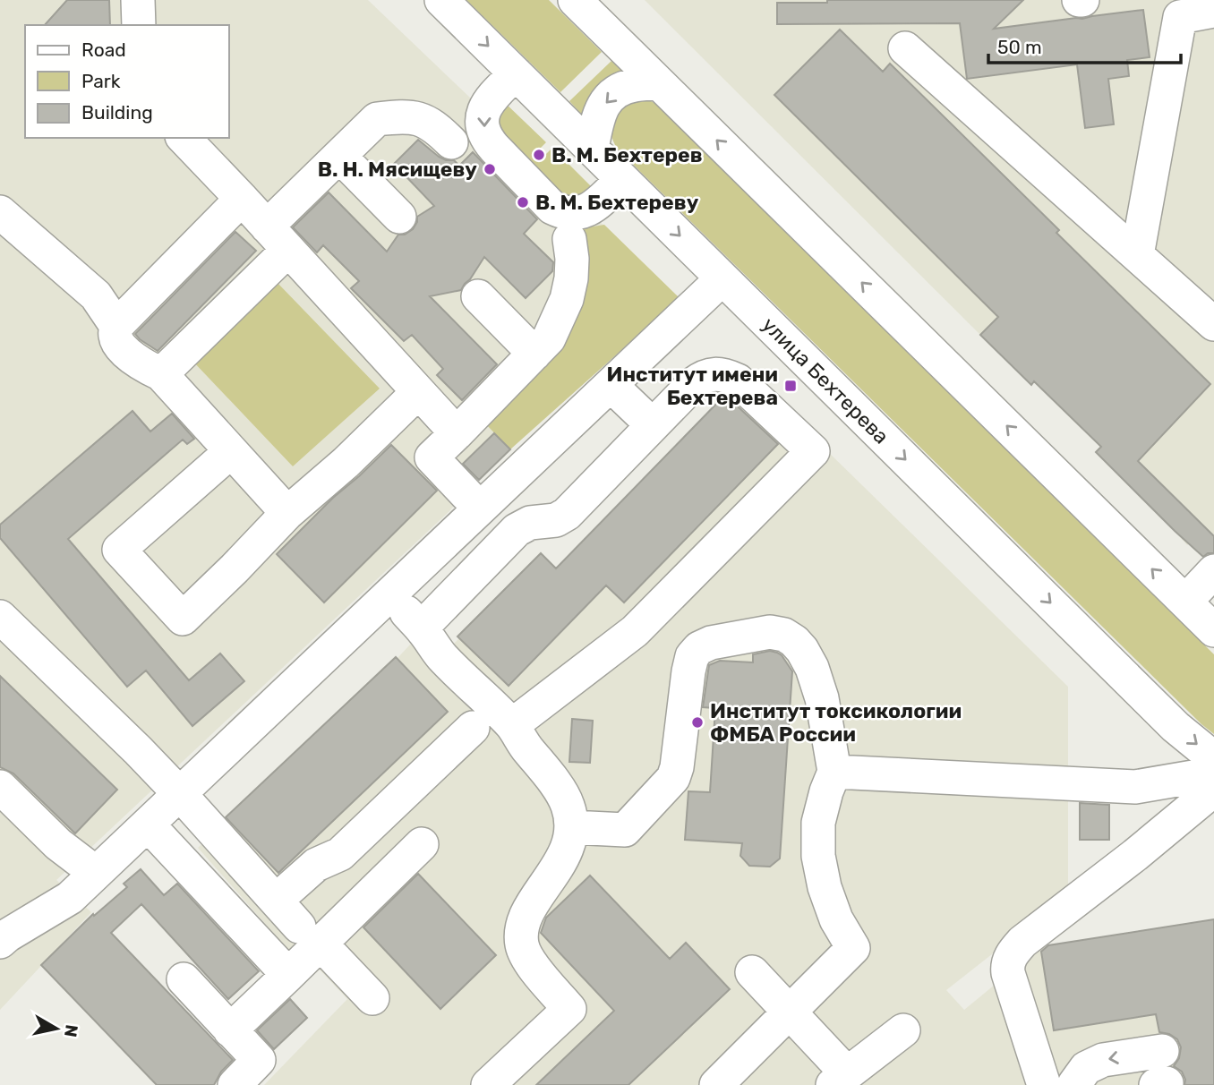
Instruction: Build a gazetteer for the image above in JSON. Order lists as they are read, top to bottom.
{
  "streets": {
    "street": ["улица Бехтерева"]
  },
  "places": {
    "other": [
      "В. М. Бехтерев",
      "В. Н. Мясищеву",
      "В. М. Бехтереву",
      "Институт токсикологии ФМБА России"
    ],
    "transit": ["Институт имени Бехтерева"]
  },
  "legend": ["Road", "Park", "Building"],
  "scale_bar": "50 m",
  "north": "right"
}
